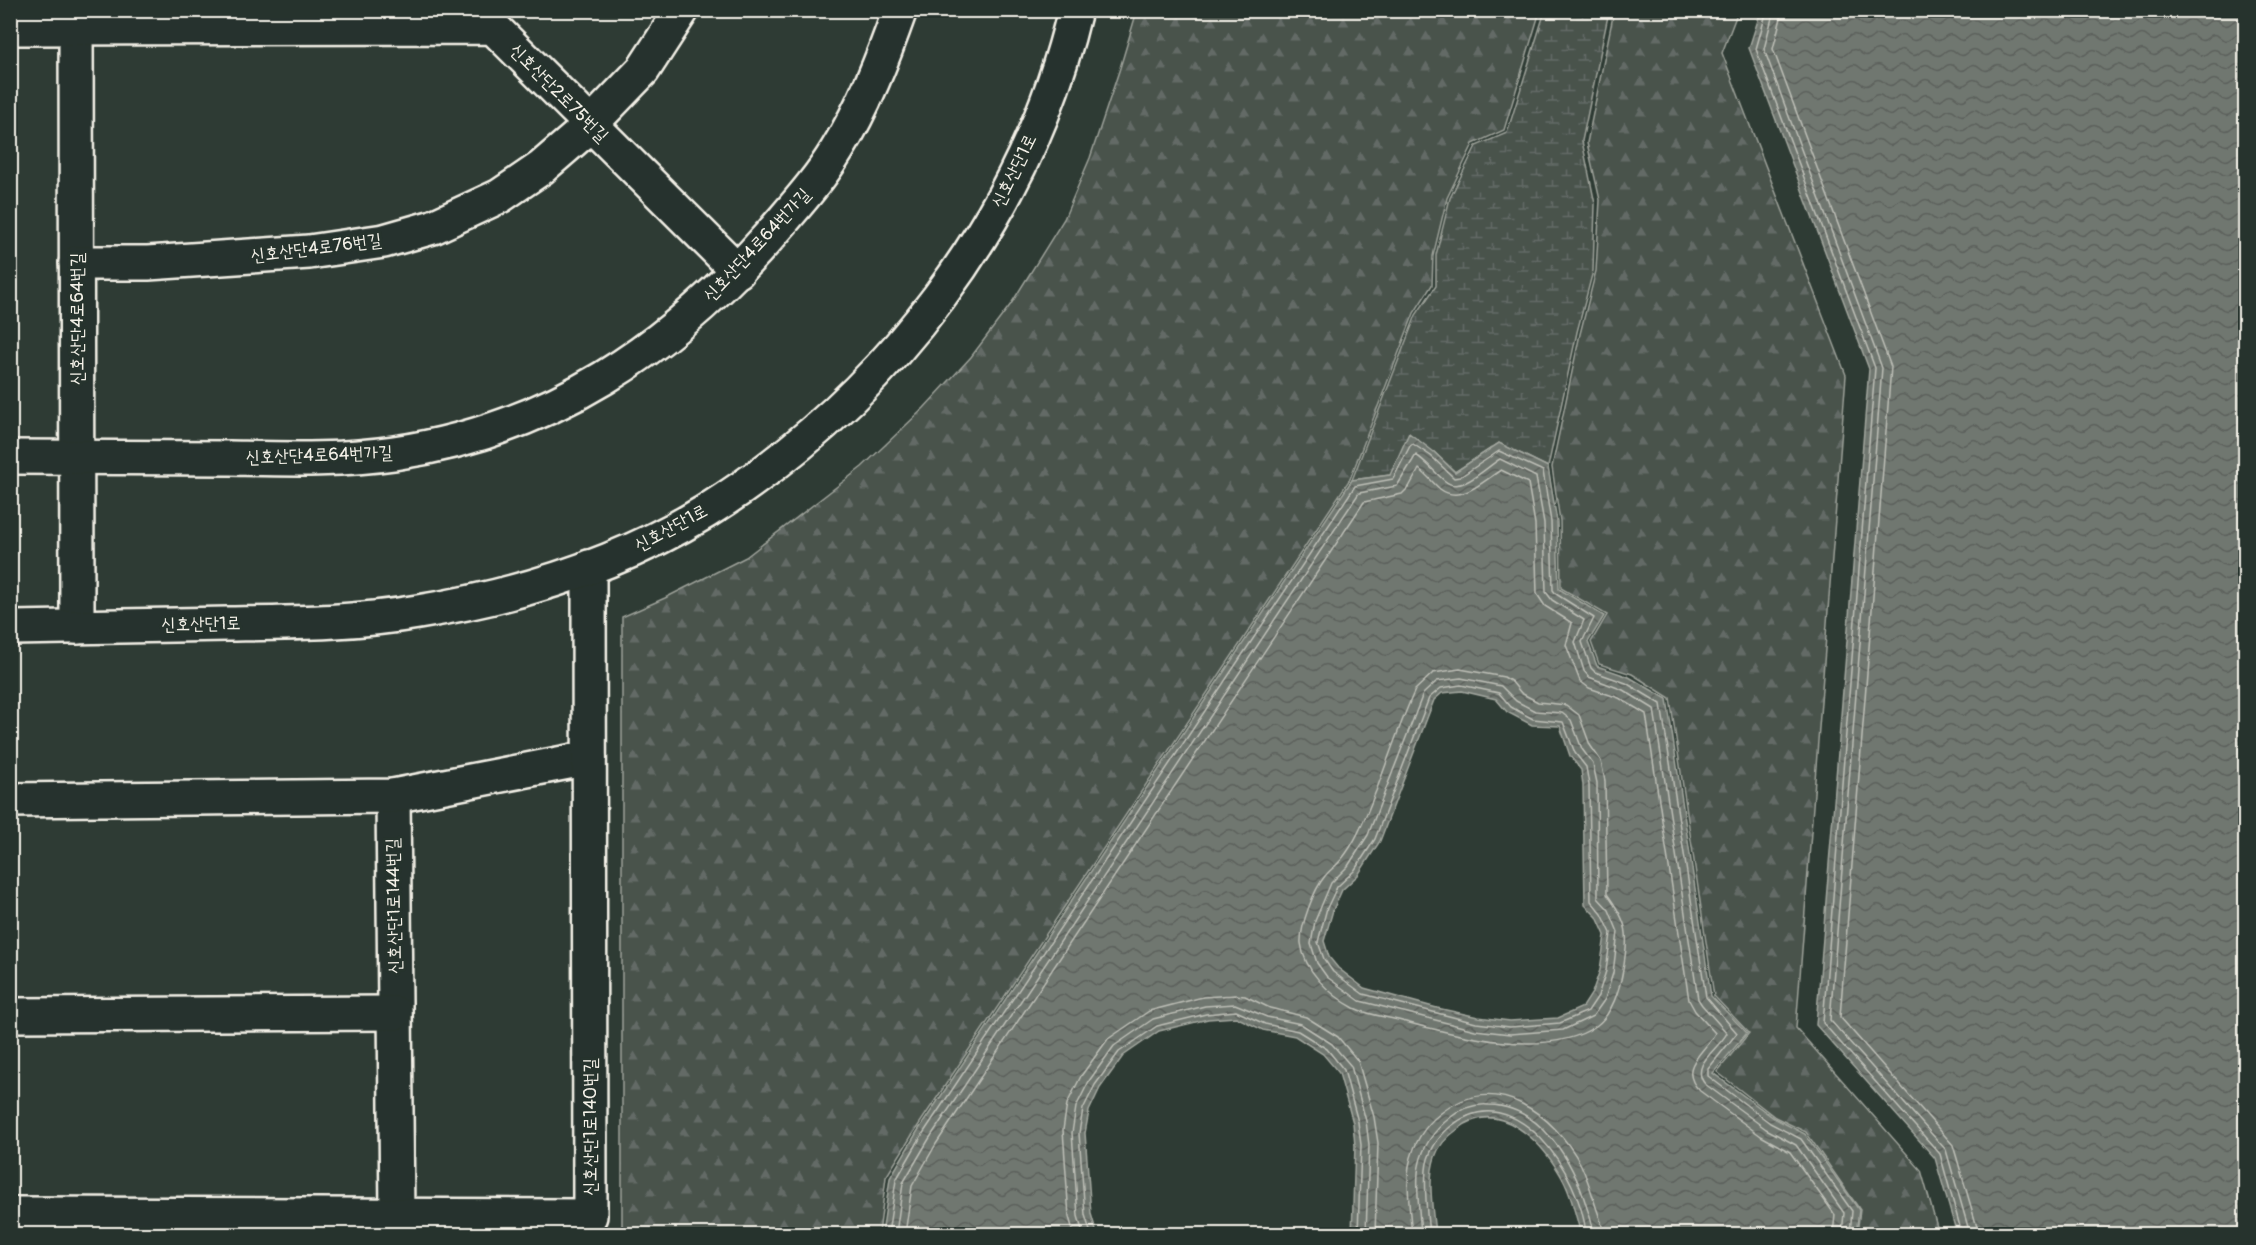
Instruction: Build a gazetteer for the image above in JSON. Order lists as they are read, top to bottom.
{
  "streets": {
    "street": [
      "신호산단2로75번길",
      "신호산단1로",
      "신호산단4로64번가길",
      "신호산단4로76번길",
      "신호산단4로64번길",
      "신호산단1로144번길",
      "신호산단1로140번길"
    ]
  },
  "crossings": [
    ["신호산단2로75번길", "신호산단4로64번가길"],
    ["신호산단2로75번길", "신호산단4로76번길"],
    ["신호산단2로75번길", "신호산단4로64번길"],
    ["신호산단1로", "신호산단4로64번길"],
    ["신호산단1로", "신호산단1로140번길"],
    ["신호산단4로64번가길", "신호산단4로64번길"],
    ["신호산단4로76번길", "신호산단4로64번길"],
    ["신호산단1로144번길", "신호산단1로140번길"]
  ]
}
